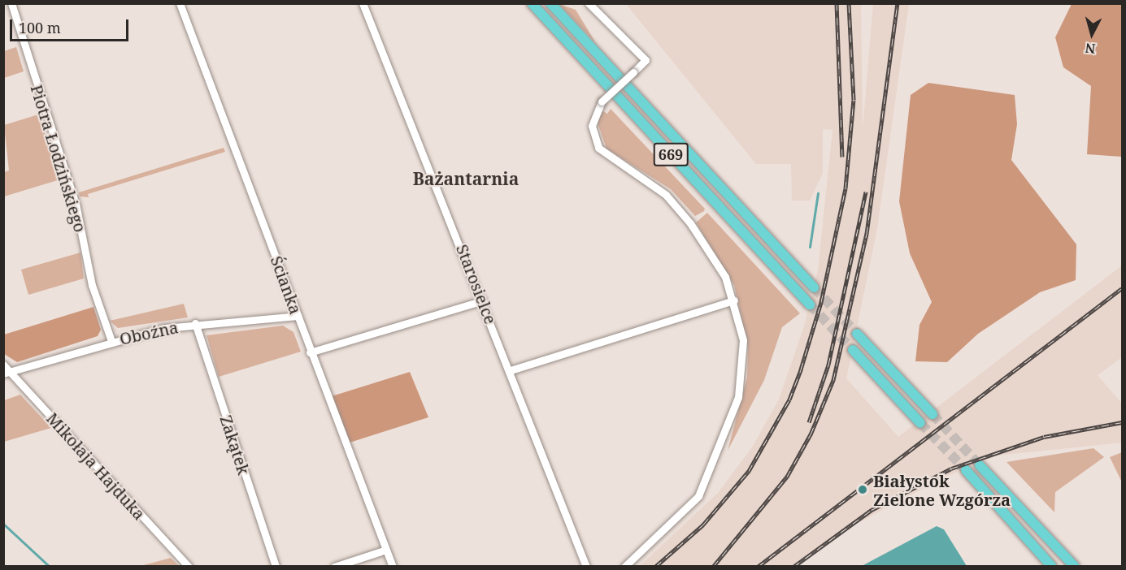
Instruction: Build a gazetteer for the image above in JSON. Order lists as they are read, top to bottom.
{
  "streets": {
    "main road": ["669"],
    "street": [
      "Piotra Łodzińskiego",
      "Starosielce",
      "Ścianka",
      "Oboźna",
      "Zakątek",
      "Mikołaja Hajduka"
    ]
  },
  "crossings": [
    ["Piotra Łodzińskiego", "Oboźna"],
    ["Ścianka", "Oboźna"],
    ["Oboźna", "Zakątek"],
    ["Oboźna", "Mikołaja Hajduka"]
  ],
  "districts": ["Bażantarnia"],
  "places": ["Białystok Zielone Wzgórza"],
  "scale_bar": "100 m",
  "north": "bottom"
}
